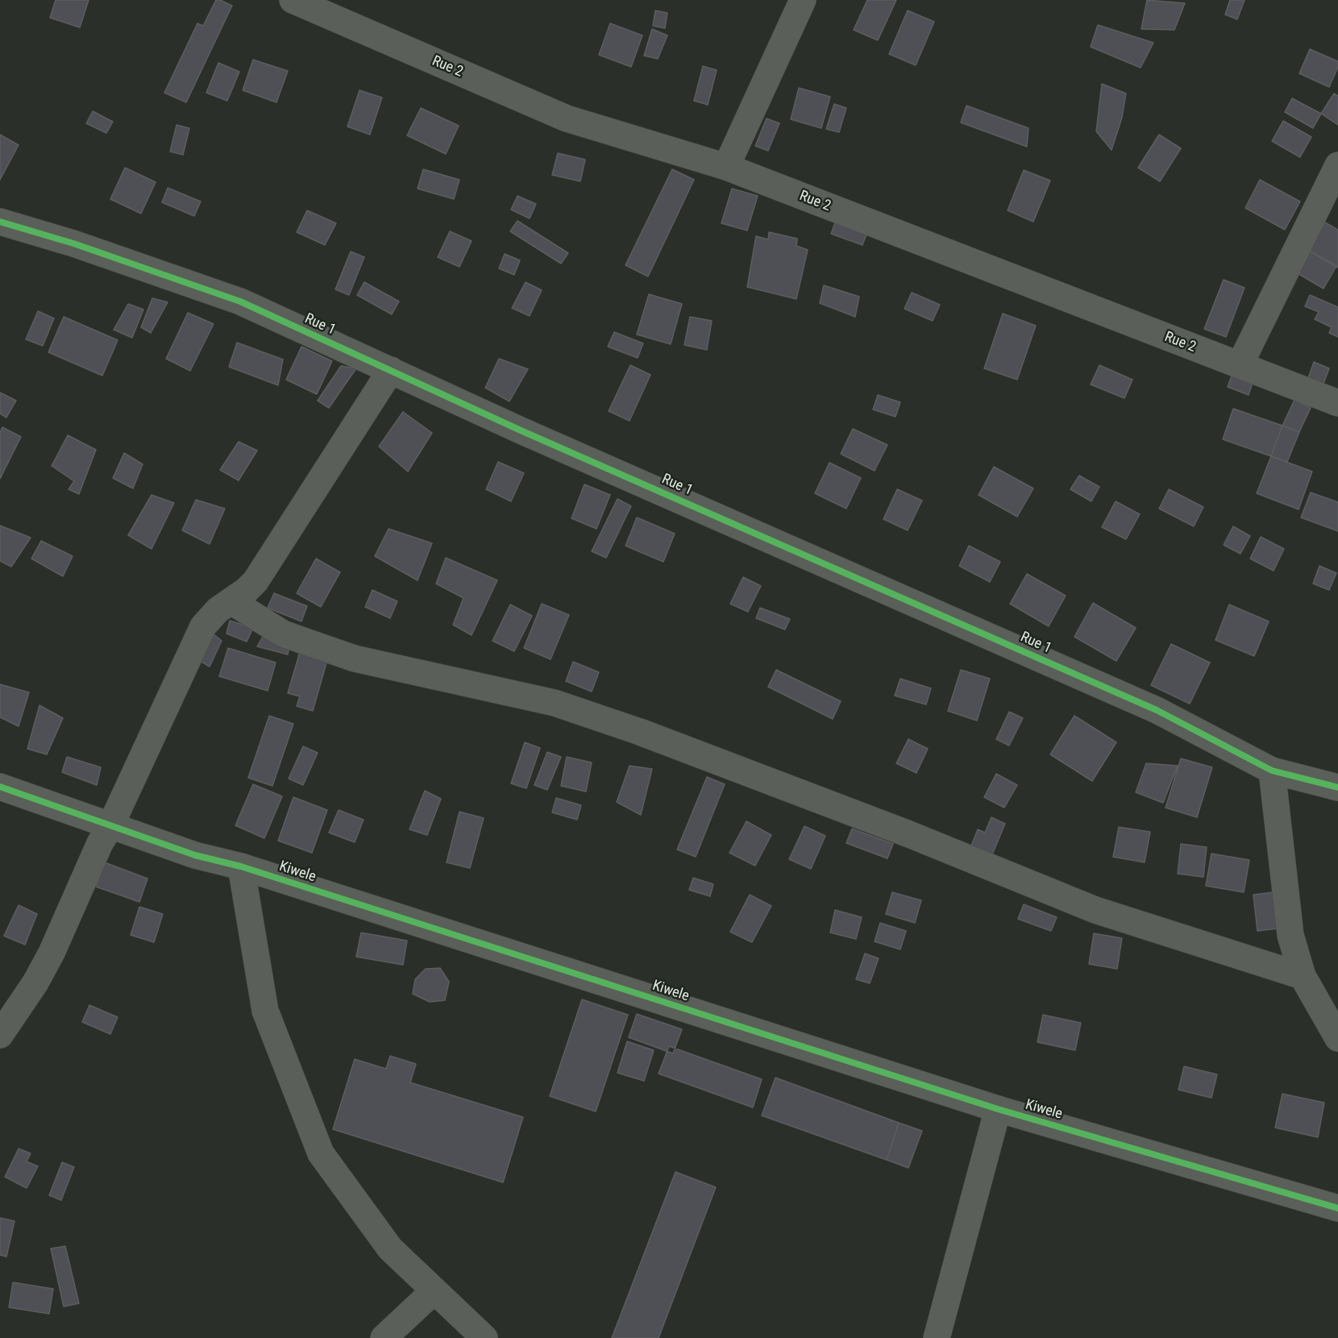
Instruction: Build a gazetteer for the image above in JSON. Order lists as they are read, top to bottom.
{
  "streets": {
    "street": ["Rue 2", "Rue 1", "Kiwele"]
  }
}
